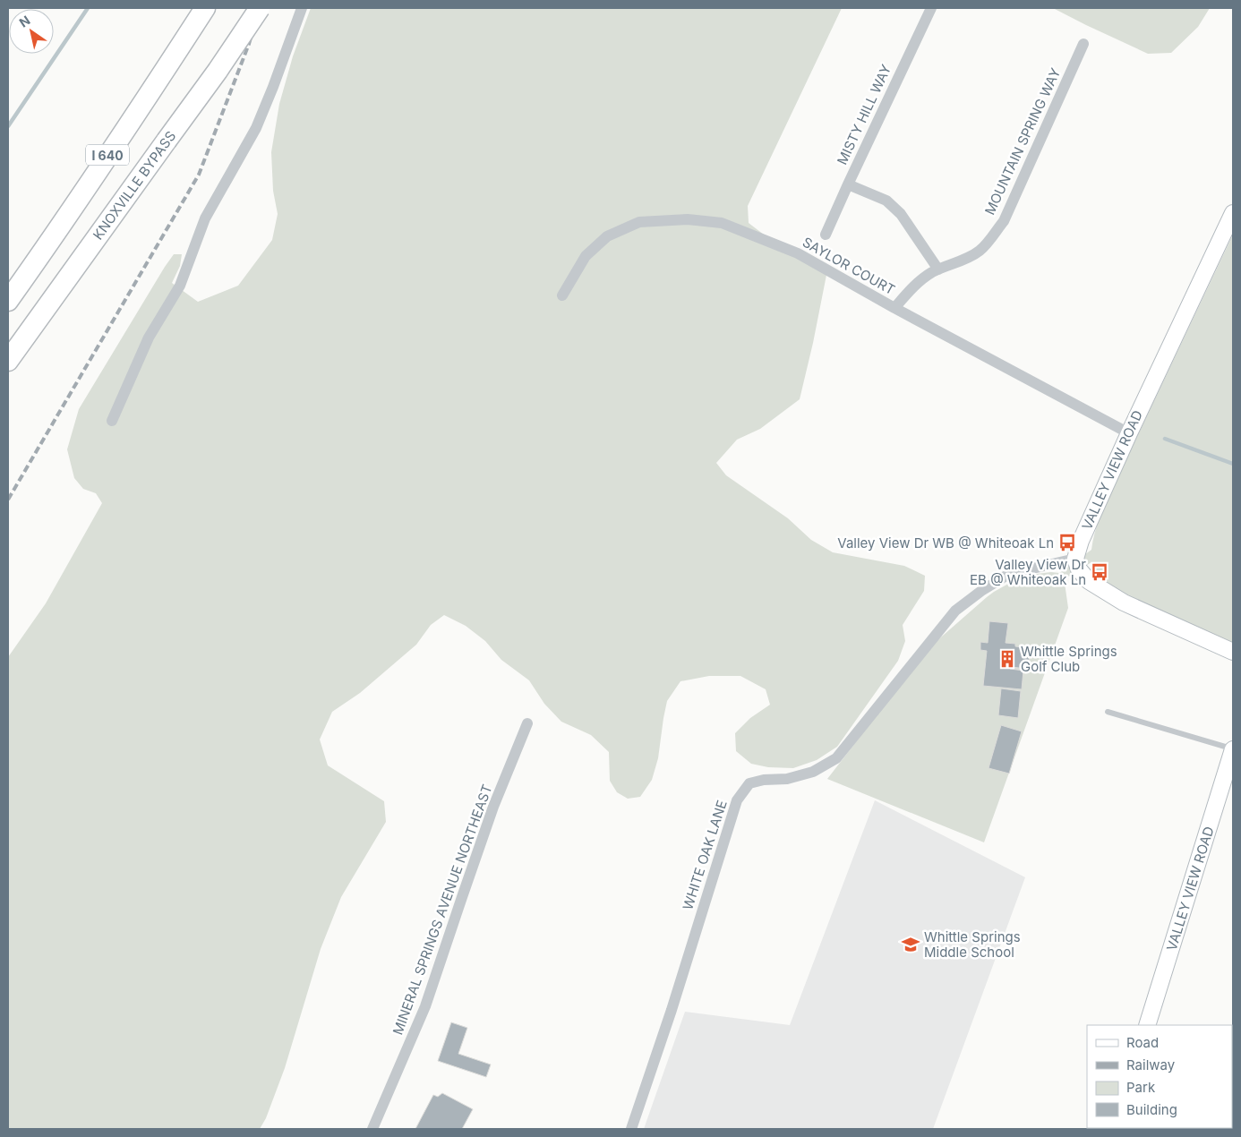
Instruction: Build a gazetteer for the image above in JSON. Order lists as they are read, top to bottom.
{
  "streets": {
    "highway": ["I 640", "KNOXVILLE BYPASS"],
    "street": [
      "MISTY HILL WAY",
      "MOUNTAIN SPRING WAY",
      "SAYLOR COURT",
      "VALLEY VIEW ROAD",
      "WHITE OAK LANE",
      "MINERAL SPRINGS AVENUE NORTHEAST"
    ]
  },
  "crossings": [
    ["MOUNTAIN SPRING WAY", "SAYLOR COURT"],
    ["SAYLOR COURT", "VALLEY VIEW ROAD"],
    ["VALLEY VIEW ROAD", "WHITE OAK LANE"]
  ],
  "places": {
    "bus stop": ["Valley View Dr WB @ Whiteoak Ln", "Valley View Dr EB @ Whiteoak Ln"],
    "building": ["Whittle Springs Golf Club"],
    "school or university": ["Whittle Springs Middle School"]
  },
  "legend": [
    "Road",
    "Railway",
    "Park",
    "Building"
  ],
  "north": "top left"
}
